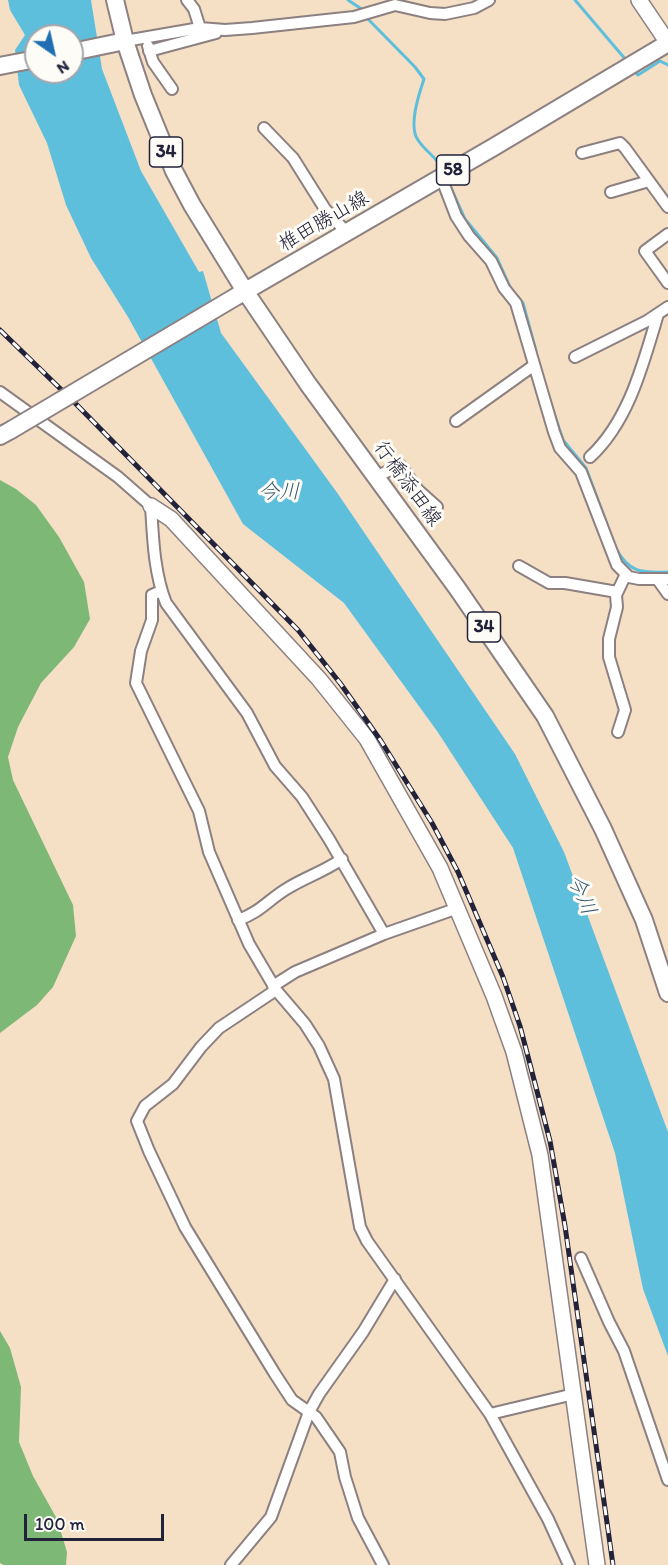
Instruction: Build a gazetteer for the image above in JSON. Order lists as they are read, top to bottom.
{
  "streets": {
    "main road": [
      "34",
      "58",
      "椎田勝山線",
      "行橋添田線"
    ]
  },
  "crossings": [
    ["椎田勝山線", "行橋添田線"]
  ],
  "water": ["今川"],
  "scale_bar": "100 m",
  "north": "bottom right"
}
